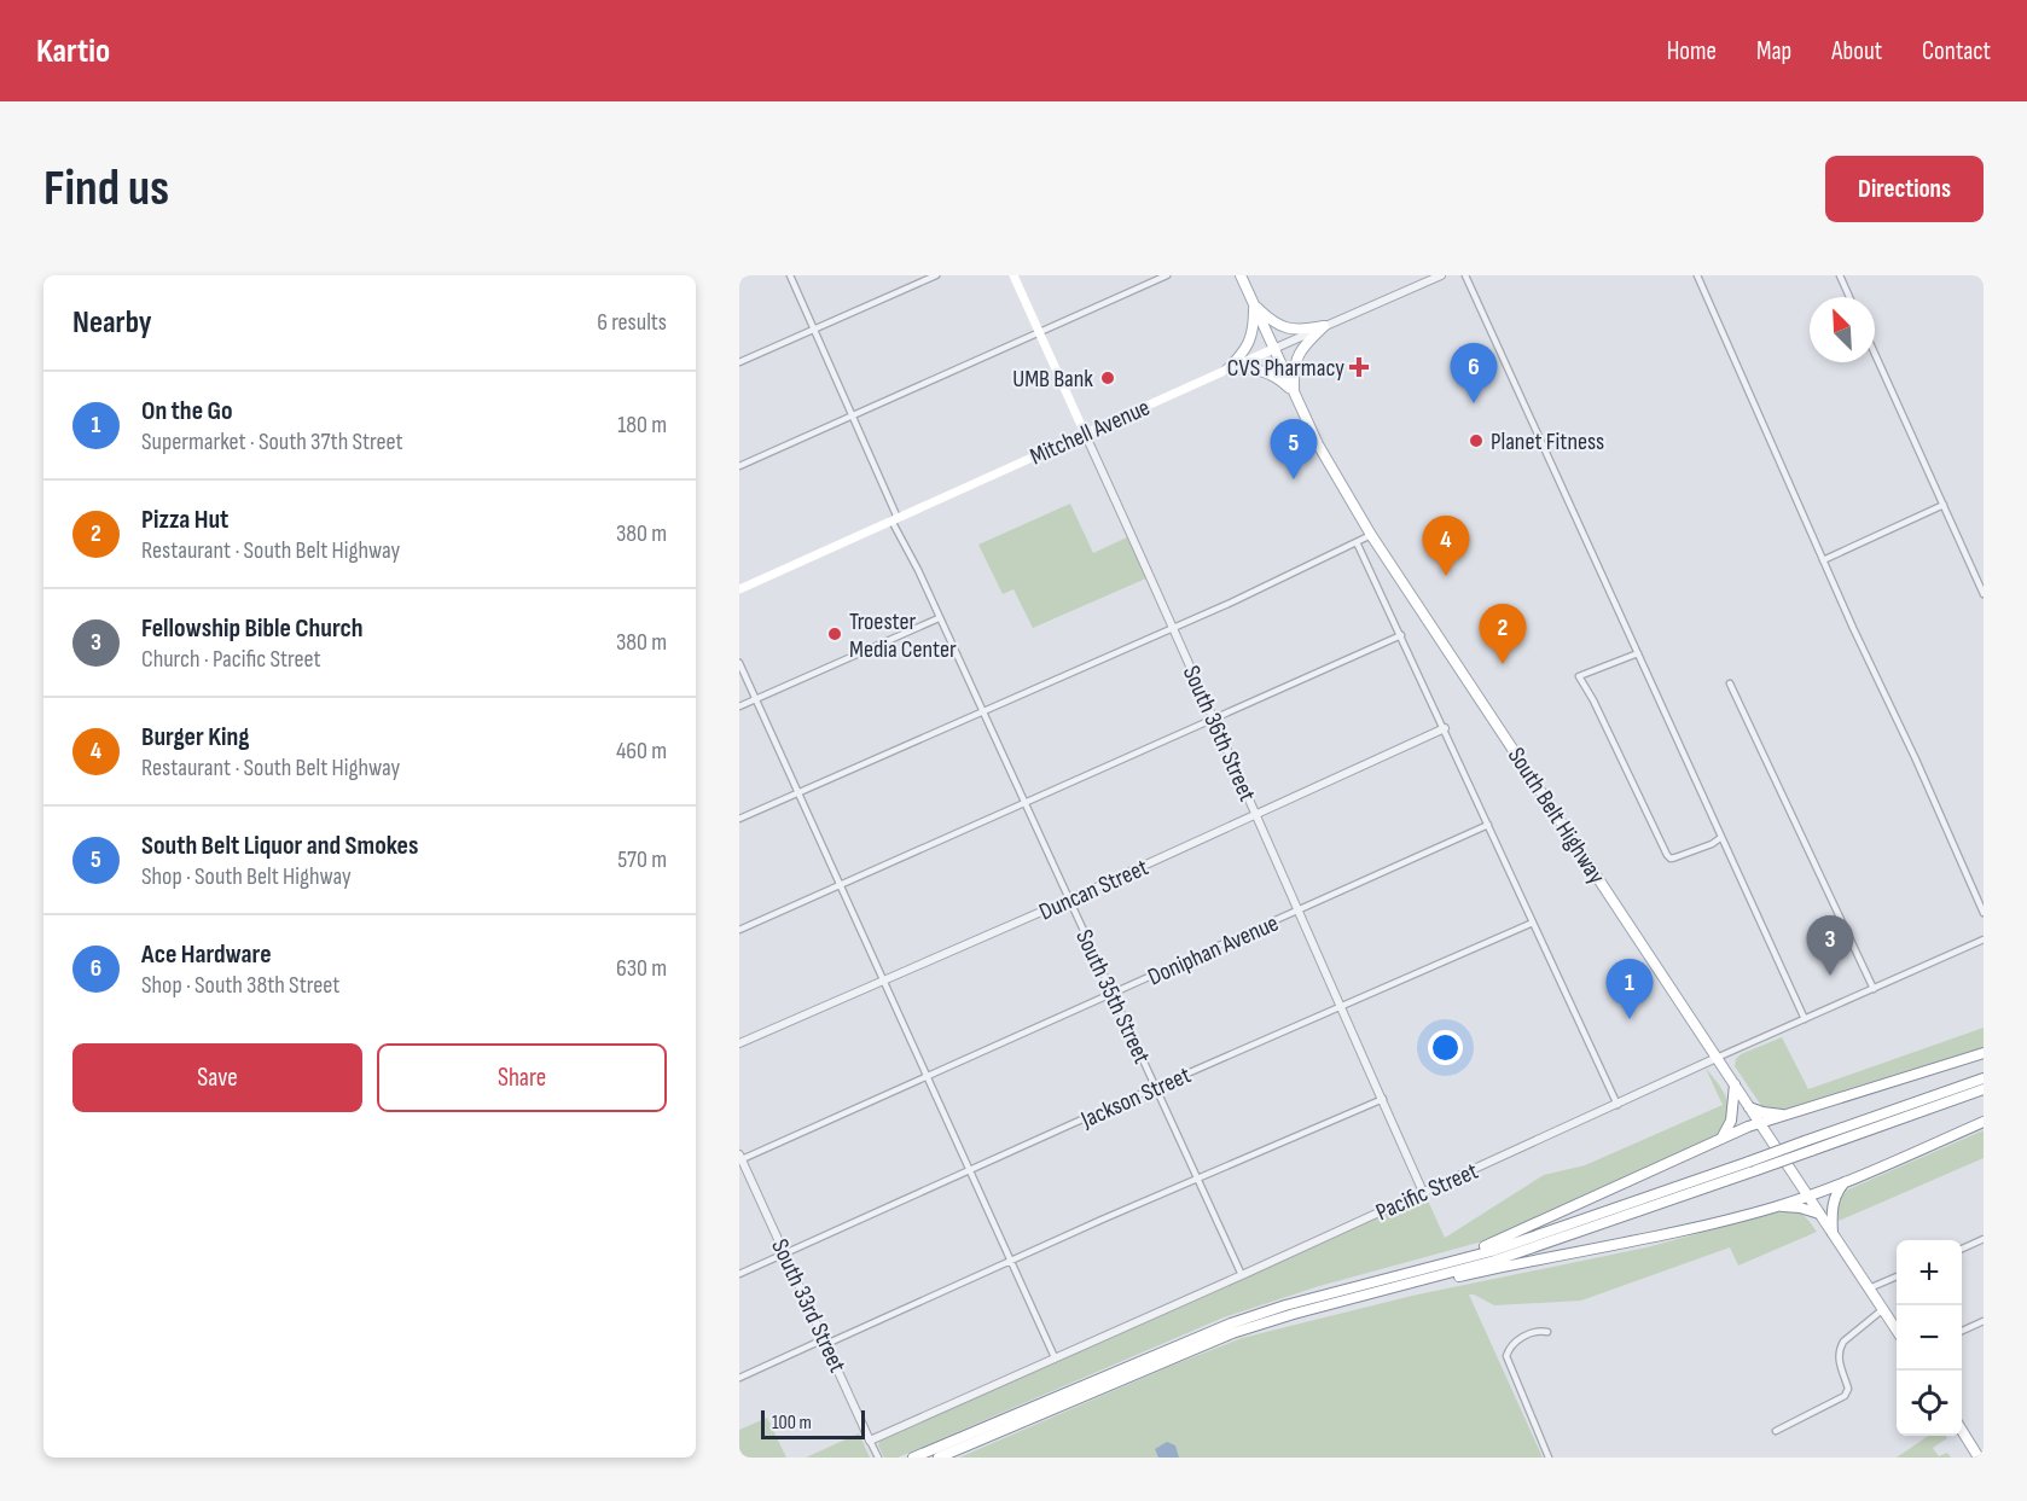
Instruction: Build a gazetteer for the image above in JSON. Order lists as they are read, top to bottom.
{
  "streets": {
    "main road": ["Mitchell Avenue", "South 36th Street", "South Belt Highway"],
    "street": [
      "Duncan Street",
      "Doniphan Avenue",
      "South 35th Street",
      "Jackson Street",
      "Pacific Street",
      "South 33rd Street"
    ]
  },
  "crossings": [
    ["Mitchell Avenue", "South 36th Street"],
    ["Mitchell Avenue", "South Belt Highway"],
    ["Mitchell Avenue", "South 35th Street"],
    ["South 36th Street", "Duncan Street"],
    ["South 36th Street", "Doniphan Avenue"],
    ["South 36th Street", "Jackson Street"],
    ["South 36th Street", "Pacific Street"],
    ["South Belt Highway", "Pacific Street"],
    ["Duncan Street", "South 35th Street"],
    ["Doniphan Avenue", "South 35th Street"],
    ["Doniphan Avenue", "South 33rd Street"],
    ["South 35th Street", "Jackson Street"],
    ["South 35th Street", "Pacific Street"],
    ["Jackson Street", "South 33rd Street"],
    ["Pacific Street", "South 33rd Street"]
  ],
  "places": {
    "health": ["CVS Pharmacy"],
    "other": ["UMB Bank", "Planet Fitness", "Troester Media Center"]
  },
  "scale_bar": "100 m",
  "north": "top left",
  "page": {
    "header": "Kartio",
    "nav": [
      "Home",
      "Map",
      "About",
      "Contact"
    ],
    "buttons": [
      "Directions",
      ["Save", "Share"]
    ],
    "title": "Find us",
    "heading": ["Nearby", "6 results"],
    "pins": [
      "6",
      "5",
      "4",
      "2",
      "3",
      "1"
    ],
    "list": [
      {
        "mark": "1",
        "name": "On the Go",
        "note": "Supermarket · South 37th Street",
        "value": "180 m"
      },
      {
        "mark": "2",
        "name": "Pizza Hut",
        "note": "Restaurant · South Belt Highway",
        "value": "380 m"
      },
      {
        "mark": "3",
        "name": "Fellowship Bible Church",
        "note": "Church · Pacific Street",
        "value": "380 m"
      },
      {
        "mark": "4",
        "name": "Burger King",
        "note": "Restaurant · South Belt Highway",
        "value": "460 m"
      },
      {
        "mark": "5",
        "name": "South Belt Liquor and Smokes",
        "note": "Shop · South Belt Highway",
        "value": "570 m"
      },
      {
        "mark": "6",
        "name": "Ace Hardware",
        "note": "Shop · South 38th Street",
        "value": "630 m"
      }
    ],
    "map_buttons": ["+", "−"],
    "scale": "100 m"
  }
}
